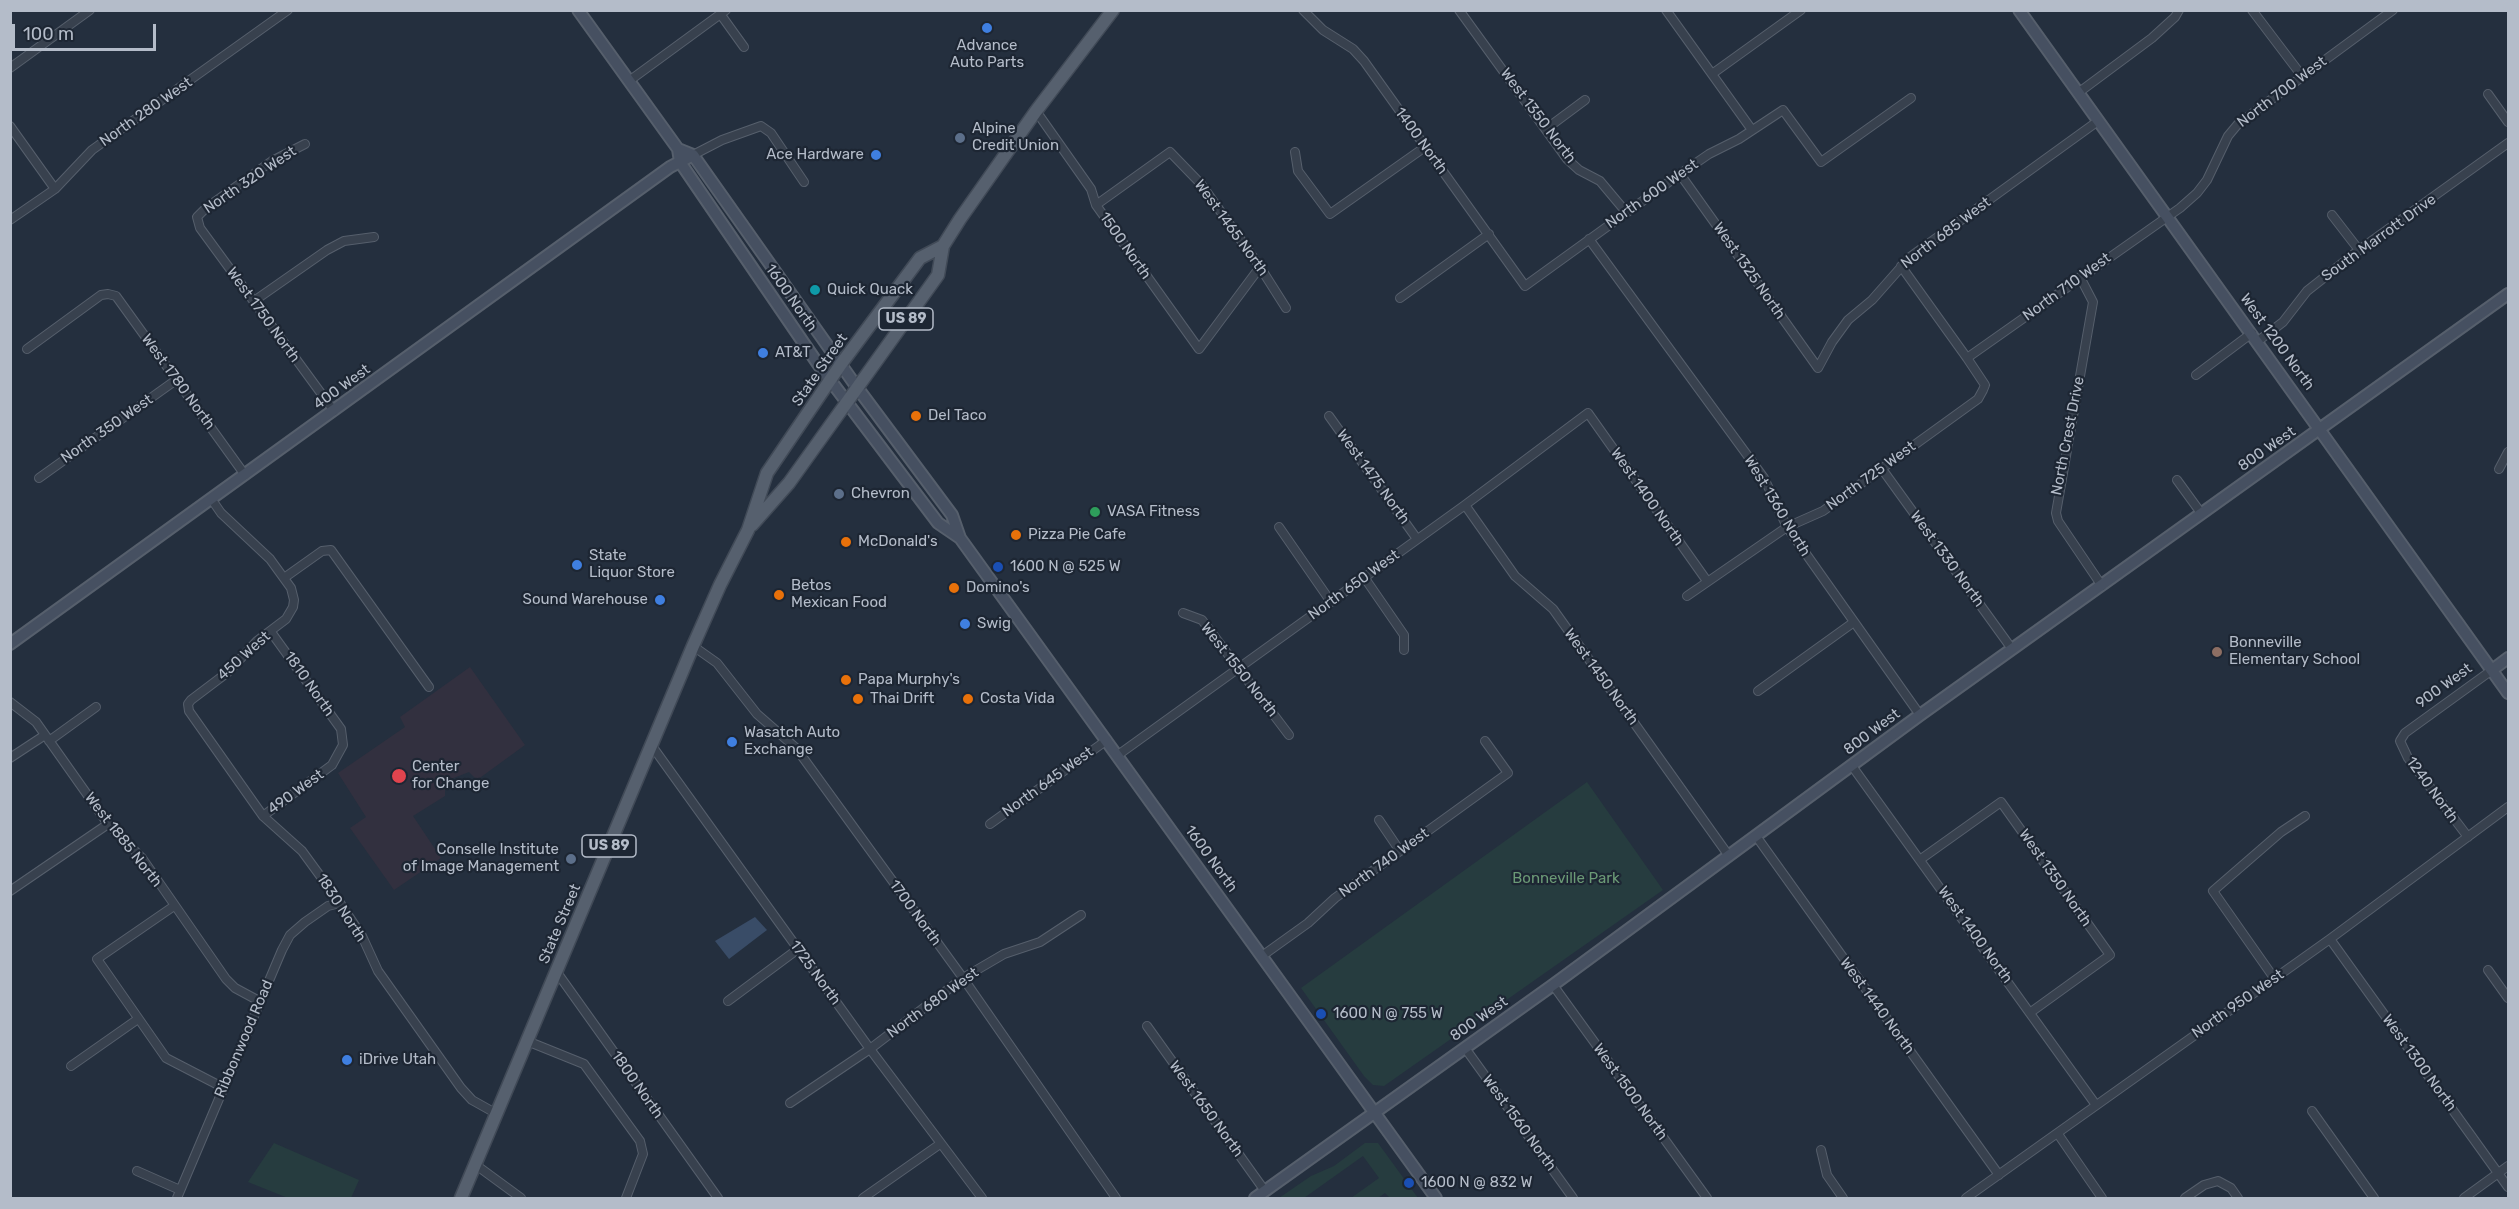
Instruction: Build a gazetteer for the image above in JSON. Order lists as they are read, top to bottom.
{
  "streets": {
    "main road": ["US 89", "State Street"],
    "street": [
      "North 700 West",
      "North 280 West",
      "West 1350 North",
      "1400 North",
      "North 320 West",
      "North 600 West",
      "West 1465 North",
      "North 685 West",
      "South Marrott Drive",
      "1500 North",
      "West 1325 North",
      "North 710 West",
      "1600 North",
      "West 1750 North",
      "West 1200 North",
      "West 1780 North",
      "400 West",
      "North 350 West",
      "North Crest Drive",
      "800 West",
      "North 725 West",
      "West 1475 North",
      "West 1400 North",
      "West 1360 North",
      "West 1330 North",
      "North 650 West",
      "450 West",
      "West 1550 North",
      "West 1450 North",
      "1810 North",
      "900 West",
      "North 645 West",
      "1240 North",
      "490 West",
      "West 1885 North",
      "North 740 West",
      "1830 North",
      "1700 North",
      "1725 North",
      "North 680 West",
      "North 950 West",
      "West 1440 North",
      "Ribbonwood Road",
      "West 1300 North",
      "1800 North",
      "West 1500 North",
      "West 1650 North",
      "West 1560 North"
    ]
  },
  "crossings": [
    ["North 700 West", "North 710 West"],
    ["North 700 West", "West 1200 North"],
    ["West 1350 North", "North 600 West"],
    ["West 1350 North", "West 1400 North"],
    ["1400 North", "North 600 West"],
    ["North 320 West", "West 1750 North"],
    ["North 600 West", "West 1325 North"],
    ["North 600 West", "West 1360 North"],
    ["West 1465 North", "1500 North"],
    ["North 685 West", "West 1325 North"],
    ["North 685 West", "West 1200 North"],
    ["South Marrott Drive", "West 1200 North"],
    ["1500 North", "State Street"],
    ["North 710 West", "West 1200 North"],
    ["North 710 West", "North Crest Drive"],
    ["North 710 West", "North 725 West"],
    ["1600 North", "State Street"],
    ["1600 North", "400 West"],
    ["1600 North", "800 West"],
    ["1600 North", "North 650 West"],
    ["1600 North", "North 645 West"],
    ["1600 North", "North 740 West"],
    ["West 1750 North", "400 West"],
    ["West 1200 North", "800 West"],
    ["West 1200 North", "900 West"],
    ["State Street", "1830 North"],
    ["State Street", "1700 North"],
    ["State Street", "1725 North"],
    ["State Street", "1800 North"],
    ["West 1780 North", "400 West"],
    ["West 1780 North", "North 350 West"],
    ["North Crest Drive", "800 West"],
    ["800 West", "West 1400 North"],
    ["800 West", "West 1360 North"],
    ["800 West", "West 1330 North"],
    ["800 West", "West 1450 North"],
    ["800 West", "West 1440 North"],
    ["800 West", "West 1500 North"],
    ["800 West", "West 1650 North"],
    ["800 West", "West 1560 North"],
    ["North 725 West", "West 1400 North"],
    ["North 725 West", "West 1360 North"],
    ["North 725 West", "West 1330 North"],
    ["West 1475 North", "North 650 West"],
    ["West 1400 North", "North 650 West"],
    ["West 1400 North", "North 950 West"],
    ["North 650 West", "West 1550 North"],
    ["North 650 West", "West 1450 North"],
    ["450 West", "1810 North"],
    ["450 West", "1830 North"],
    ["1810 North", "490 West"],
    ["900 West", "1240 North"],
    ["1240 North", "North 950 West"],
    ["490 West", "1830 North"],
    ["West 1885 North", "Ribbonwood Road"],
    ["1830 North", "Ribbonwood Road"],
    ["1700 North", "North 680 West"],
    ["1725 North", "North 680 West"],
    ["North 950 West", "West 1440 North"],
    ["North 950 West", "West 1300 North"]
  ],
  "parks": ["Bonneville Park"],
  "places": [
    "Advance Auto Parts",
    "Alpine Credit Union",
    "Ace Hardware",
    "Quick Quack",
    "AT&T",
    "Del Taco",
    "Chevron",
    "VASA Fitness",
    "Pizza Pie Cafe",
    "McDonald's",
    "State Liquor Store",
    "1600 N @ 525 W",
    "Domino's",
    "Betos Mexican Food",
    "Sound Warehouse",
    "Swig",
    "Bonneville Elementary School",
    "Papa Murphy's",
    "Thai Drift",
    "Costa Vida",
    "Wasatch Auto Exchange",
    "Center for Change",
    "Conselle Institute of Image Management",
    "1600 N @ 755 W",
    "iDrive Utah",
    "1600 N @ 832 W"
  ],
  "scale_bar": "100 m"
}
